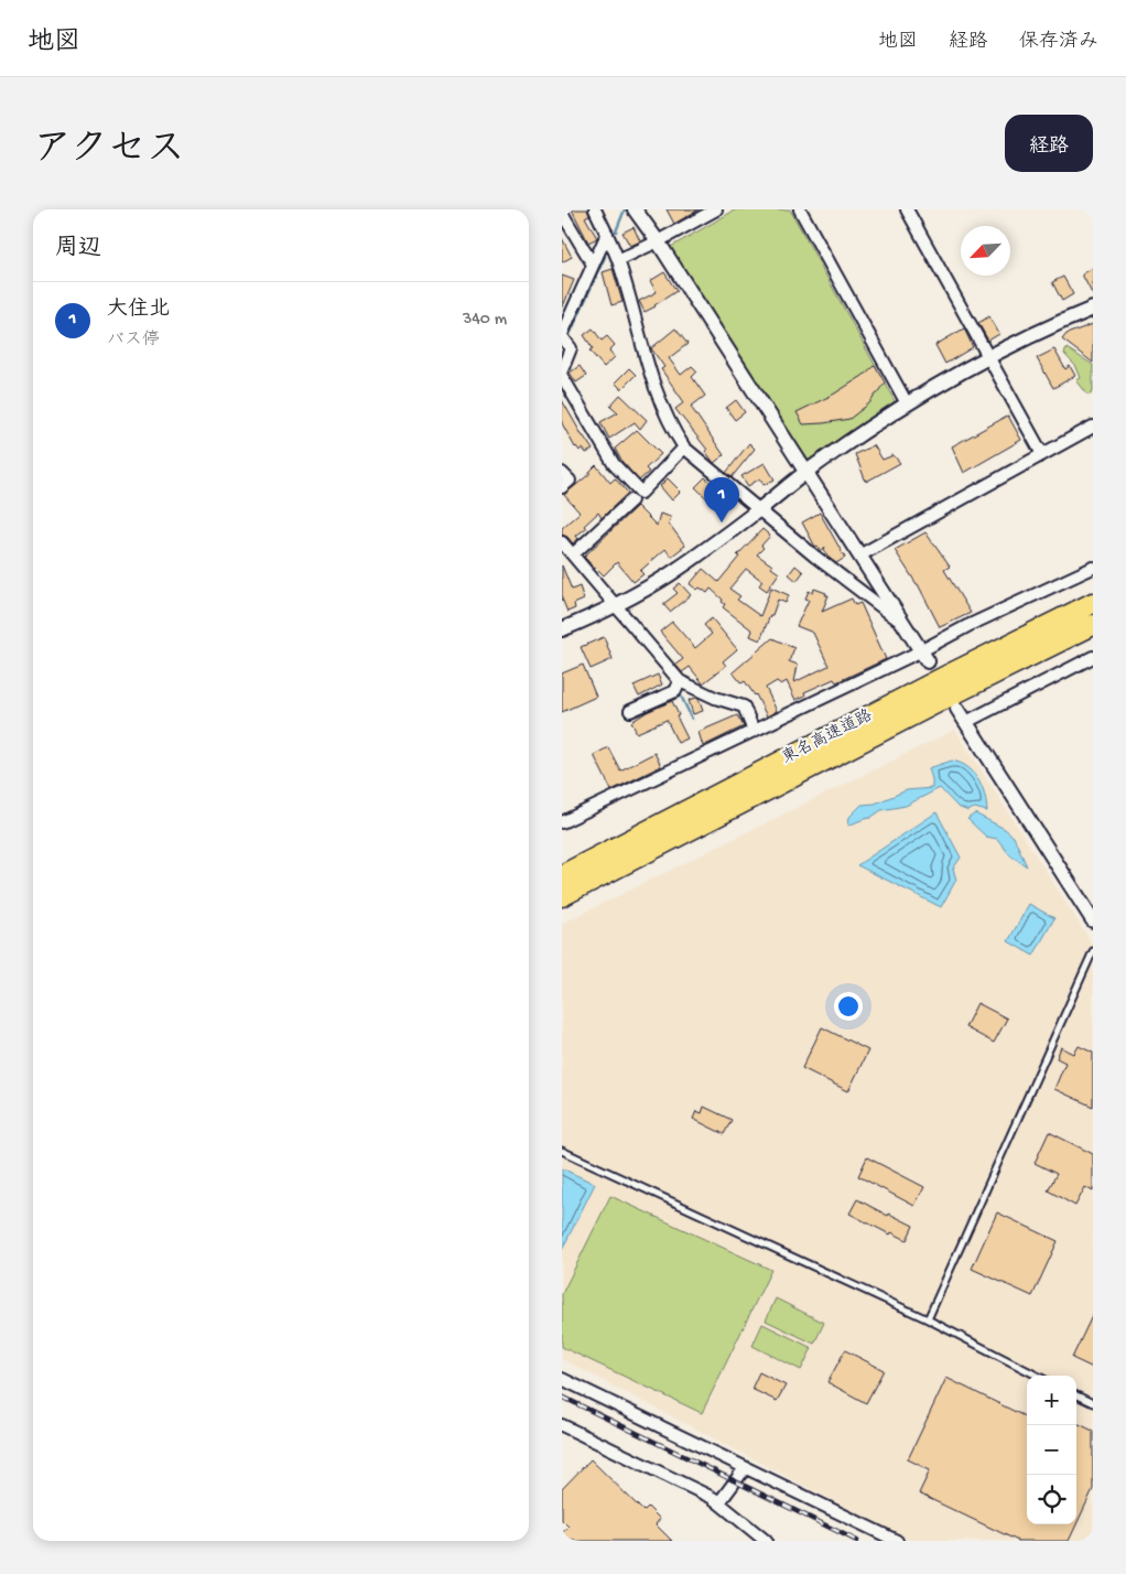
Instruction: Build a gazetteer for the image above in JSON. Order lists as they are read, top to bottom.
{
  "streets": {
    "highway": ["東名高速道路"]
  },
  "north": "bottom left",
  "page": {
    "header": "地図",
    "nav": ["地図", "経路", "保存済み"],
    "title": "アクセス",
    "buttons": "経路",
    "heading": "周辺",
    "list": [
      {
        "mark": "1",
        "name": "大住北",
        "note": "バス停",
        "value": "340 m"
      }
    ],
    "pins": "1",
    "map_buttons": ["+", "−"]
  }
}
